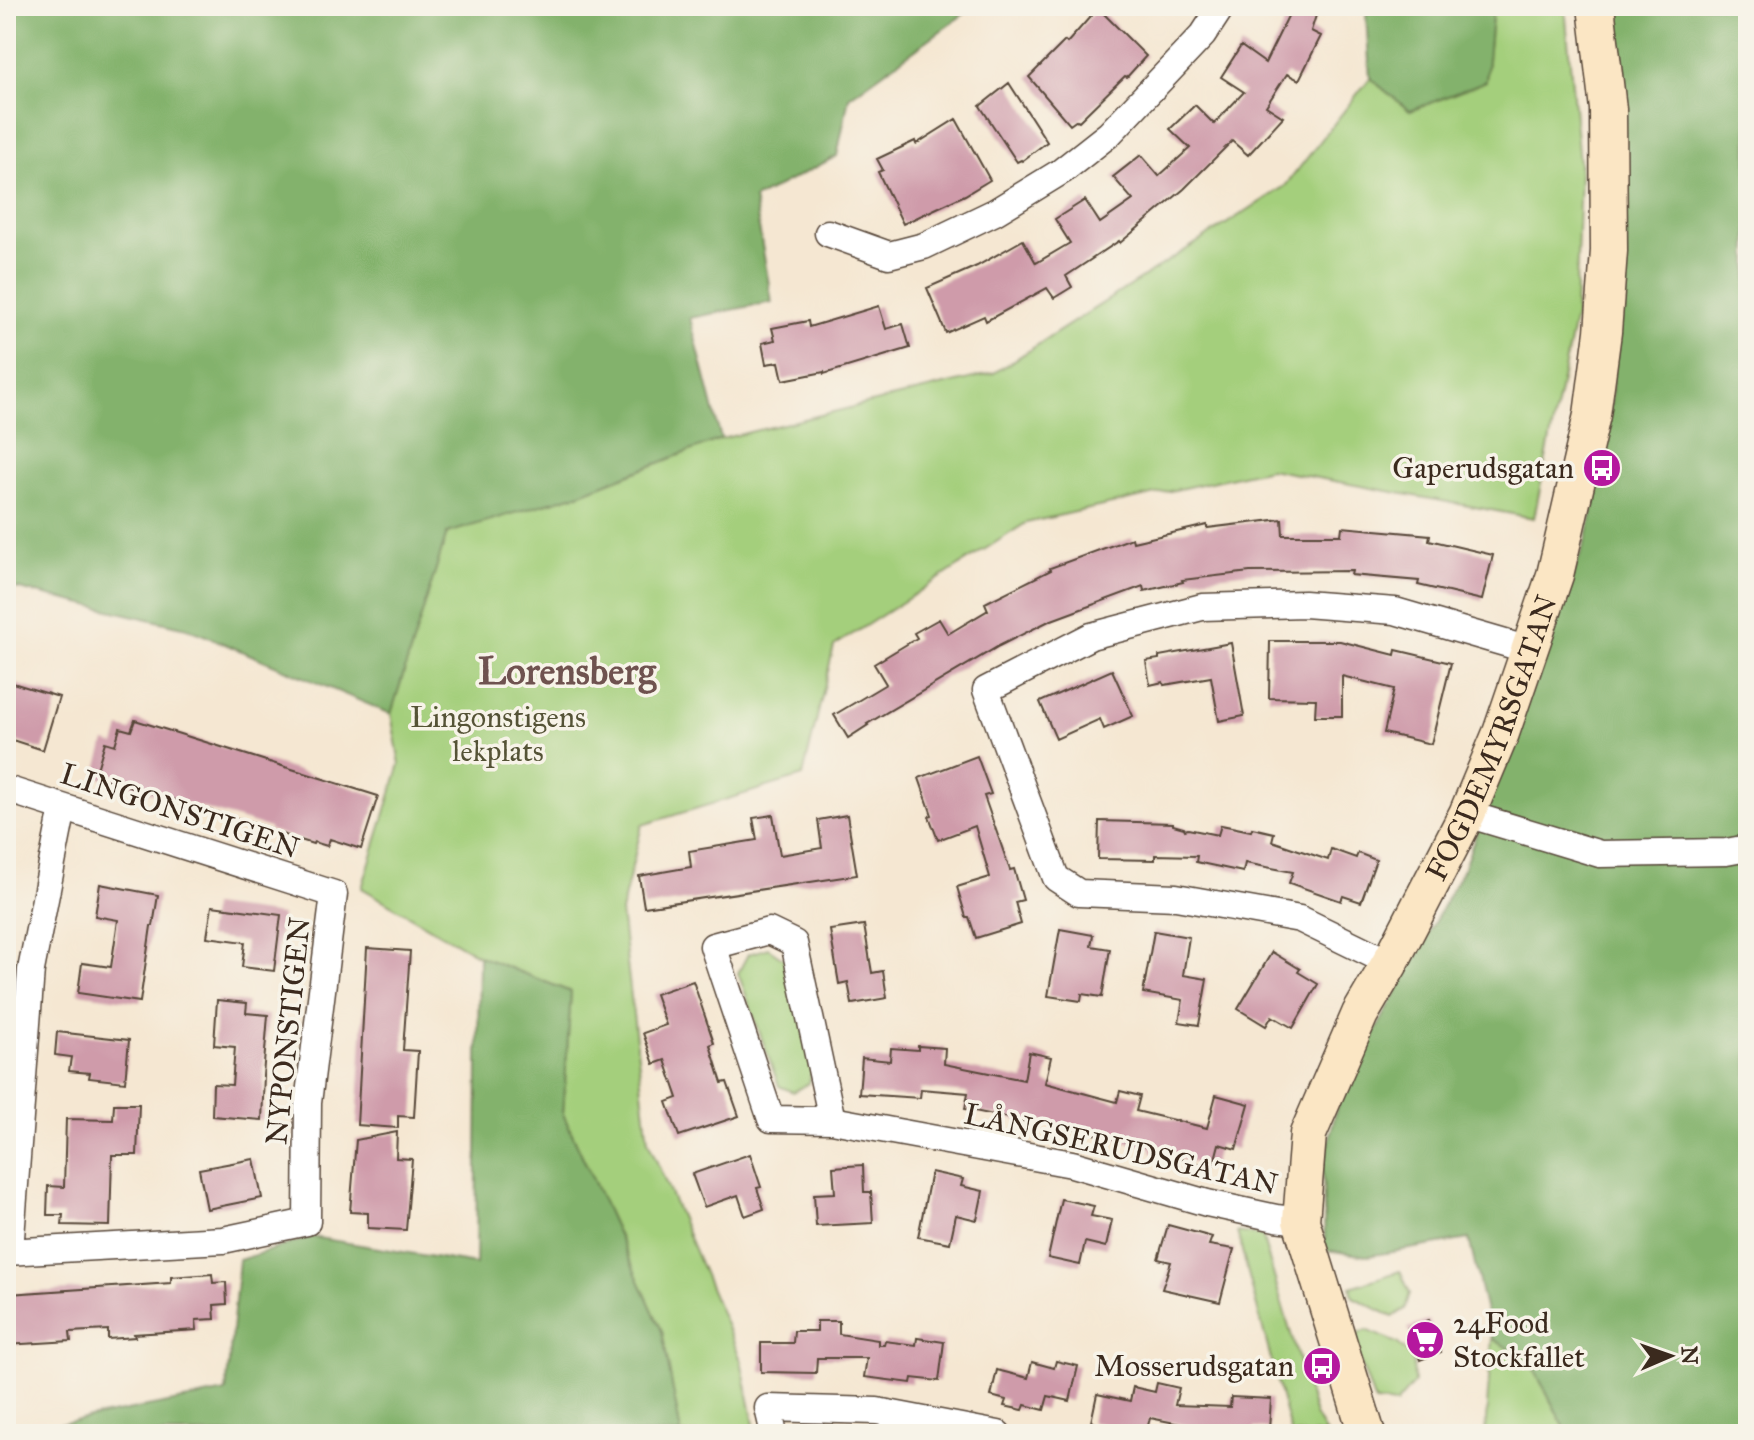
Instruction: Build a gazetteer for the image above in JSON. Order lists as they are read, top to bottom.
{
  "streets": {
    "street": [
      "FOGDEMYRSGATAN",
      "LINGONSTIGEN",
      "NYPONSTIGEN",
      "LÅNGSERUDSGATAN"
    ]
  },
  "crossings": [
    ["FOGDEMYRSGATAN", "LÅNGSERUDSGATAN"],
    ["LINGONSTIGEN", "NYPONSTIGEN"]
  ],
  "districts": ["Lorensberg"],
  "parks": ["Lingonstigens lekplats"],
  "places": {
    "bus stop": ["Gaperudsgatan", "Mosserudsgatan"],
    "supermarket": ["24Food Stockfallet"]
  },
  "north": "right"
}
